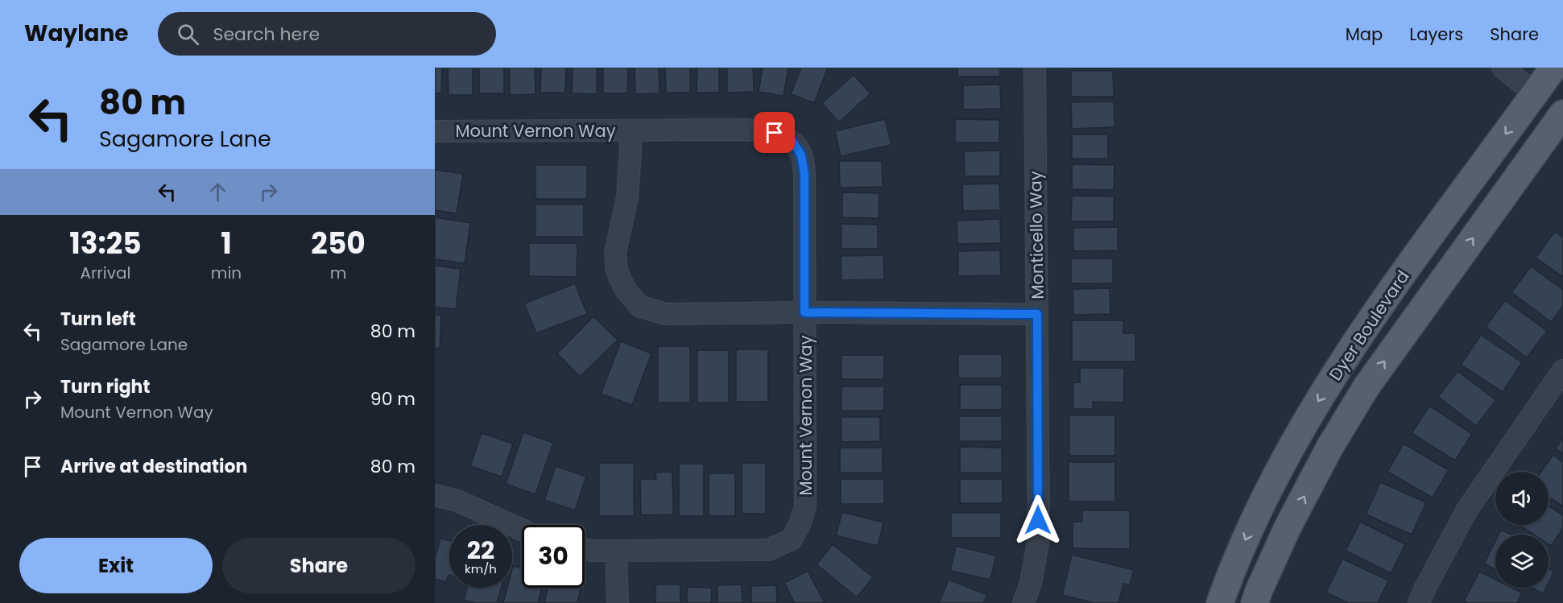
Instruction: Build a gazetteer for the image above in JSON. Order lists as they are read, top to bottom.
{
  "streets": {
    "main road": ["Dyer Boulevard"],
    "street": ["Mount Vernon Way", "Monticello Way"]
  },
  "page": {
    "header": "Waylane",
    "search": "Search here",
    "nav": ["Map", "Layers", "Share"],
    "turn": ["80 m", "Sagamore Lane"],
    "eta": [
      "13:25",
      "Arrival",
      "1",
      "min",
      "250",
      "m"
    ],
    "list": [
      {
        "name": "Turn left",
        "note": "Sagamore Lane",
        "value": "80 m"
      },
      {
        "name": "Turn right",
        "note": "Mount Vernon Way",
        "value": "90 m"
      },
      {
        "name": "Arrive at destination",
        "value": "80 m"
      }
    ],
    "speed": "22 km/h",
    "limit": "30",
    "buttons": ["Exit", "Share"]
  }
}
